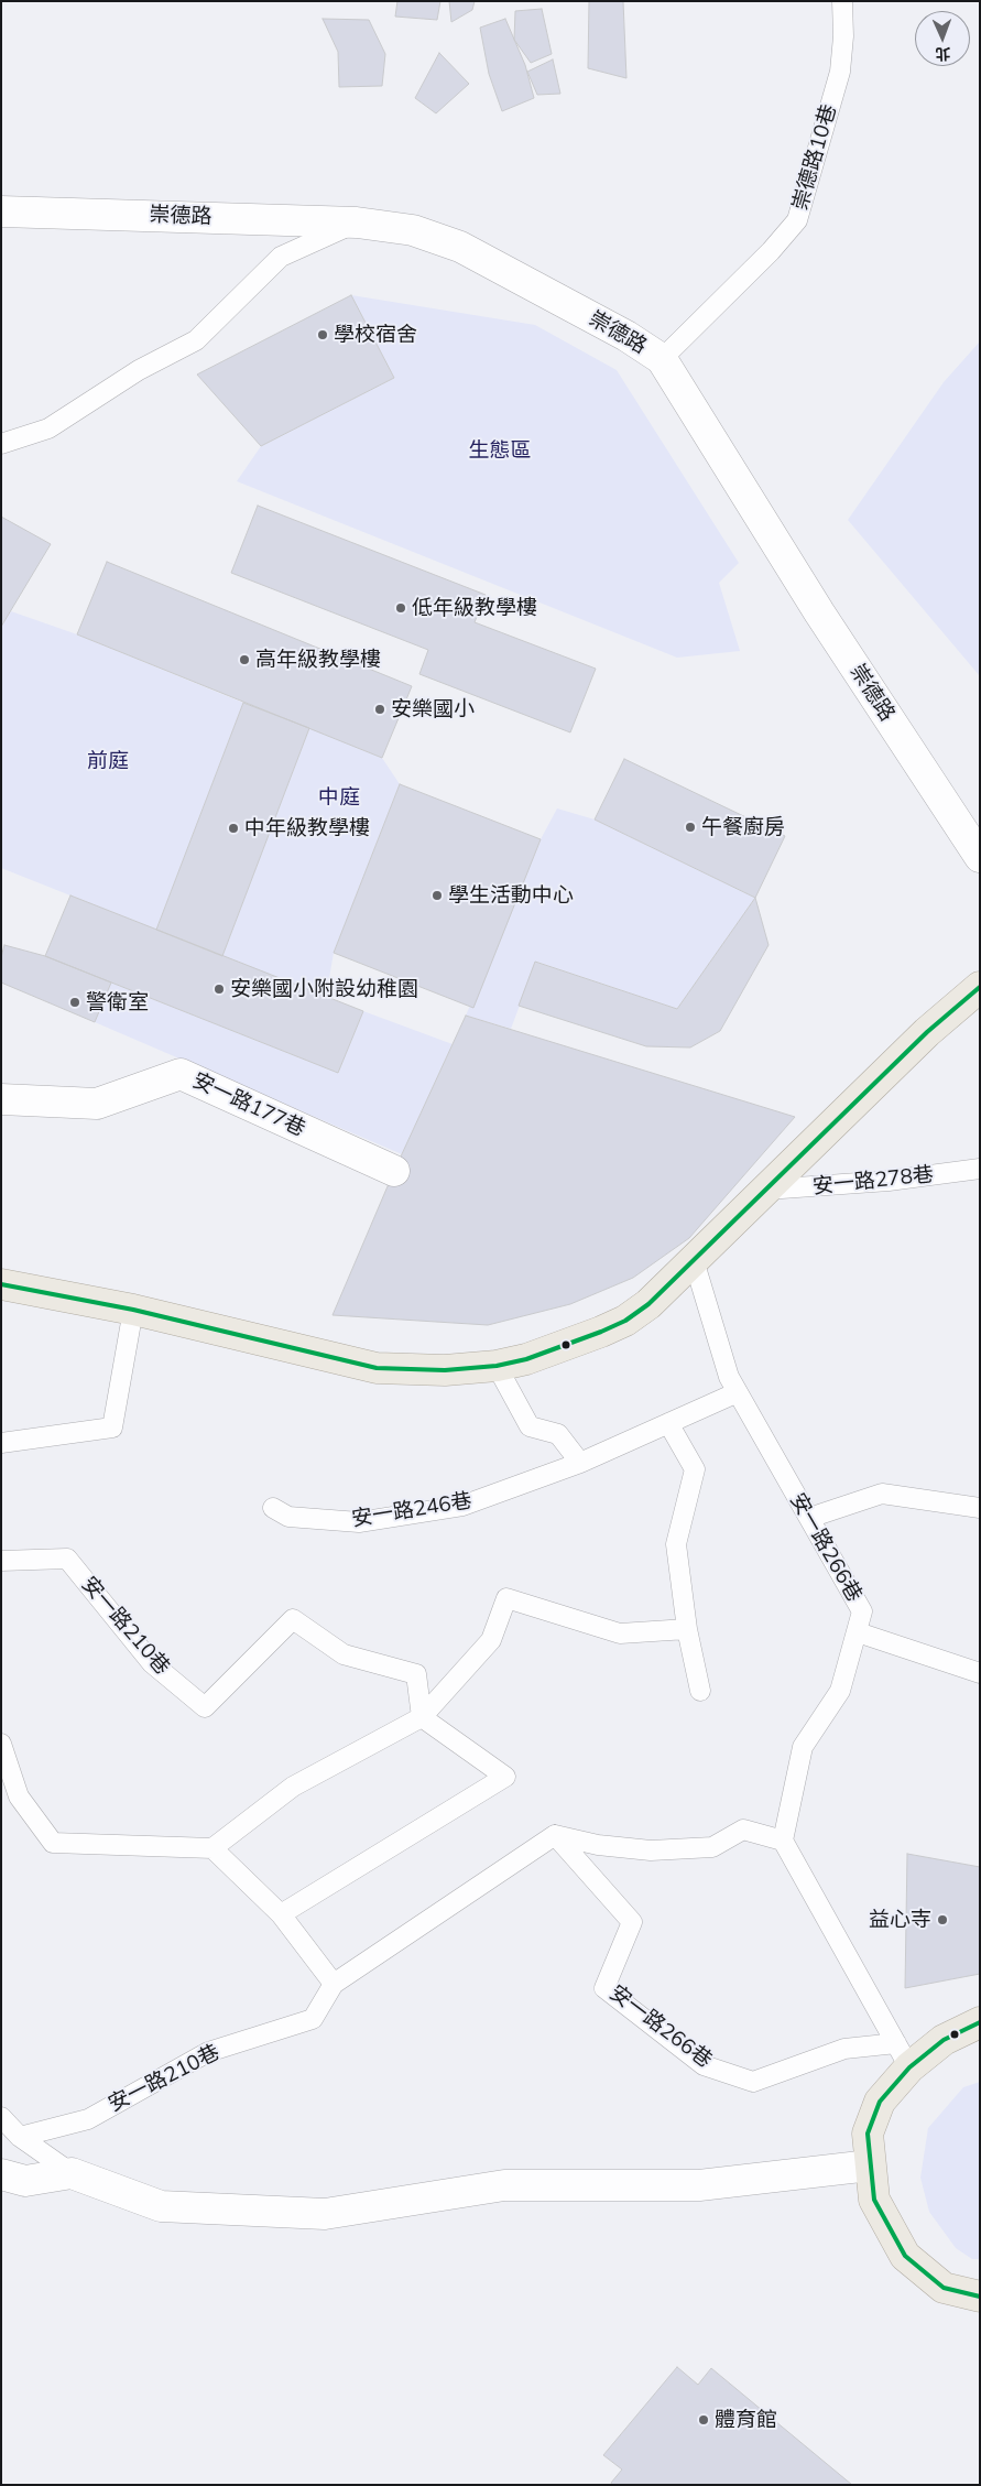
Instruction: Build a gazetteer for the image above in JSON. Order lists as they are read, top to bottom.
{
  "streets": {
    "street": ["崇德路", "安一路177巷"],
    "lane": [
      "崇德路10巷",
      "安一路278巷",
      "安一路246巷",
      "安一路266巷",
      "安一路210巷"
    ]
  },
  "crossings": [
    ["崇德路10巷", "崇德路"],
    ["安一路246巷", "安一路266巷"]
  ],
  "parks": ["生態區", "前庭", "中庭"],
  "places": [
    "學校宿舍",
    "低年級教學樓",
    "高年級教學樓",
    "安樂國小",
    "午餐廚房",
    "中年級教學樓",
    "學生活動中心",
    "安樂國小附設幼稚園",
    "警衛室",
    "益心寺",
    "體育館"
  ],
  "north": "bottom"
}
